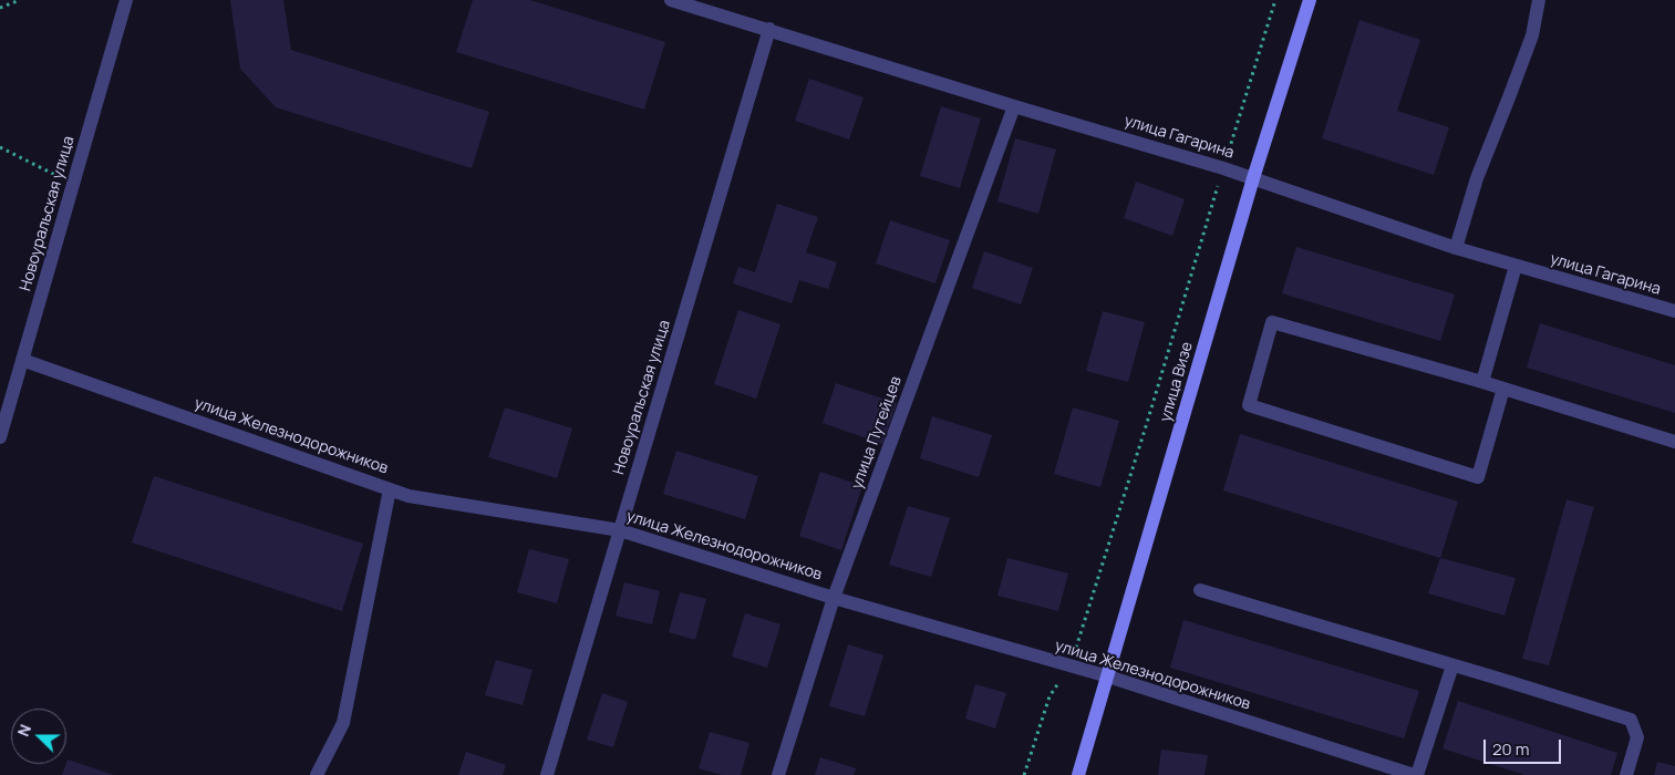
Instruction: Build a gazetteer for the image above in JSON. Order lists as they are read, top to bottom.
{
  "streets": {
    "street": [
      "улица Гагарина",
      "Новоуральская улица",
      "улица Визе",
      "улица Путейцев",
      "улица Железнодорожников"
    ]
  },
  "crossings": [
    ["улица Гагарина", "Новоуральская улица"],
    ["улица Гагарина", "улица Визе"],
    ["улица Гагарина", "улица Путейцев"],
    ["Новоуральская улица", "улица Железнодорожников"],
    ["улица Визе", "улица Железнодорожников"],
    ["улица Путейцев", "улица Железнодорожников"]
  ],
  "scale_bar": "20 m",
  "north": "left"
}
